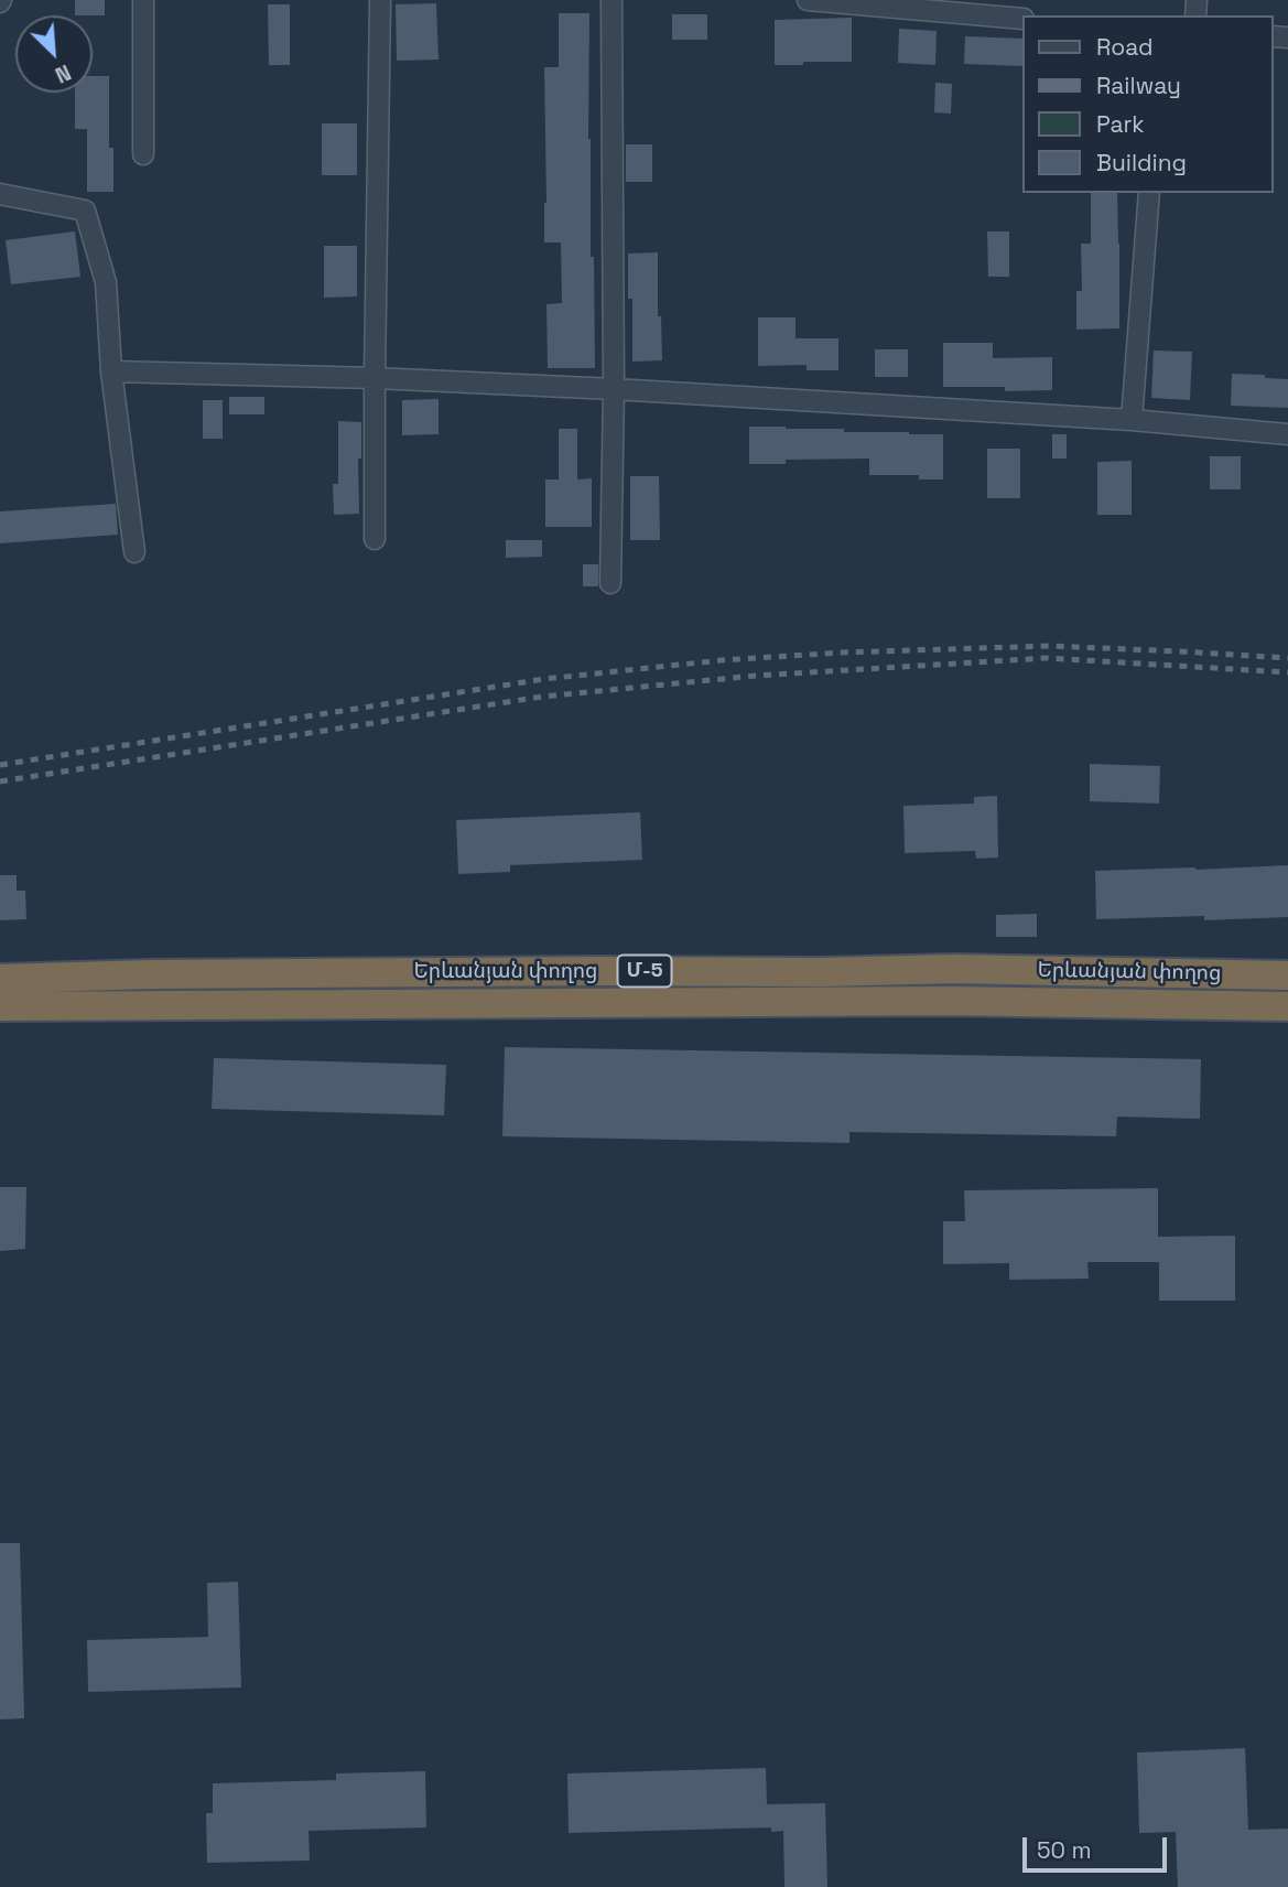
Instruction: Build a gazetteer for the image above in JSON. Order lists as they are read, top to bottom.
{
  "streets": {
    "highway": ["Մ-5", "Երևանյան փողոց"]
  },
  "legend": [
    "Road",
    "Railway",
    "Park",
    "Building"
  ],
  "scale_bar": "50 m",
  "north": "bottom right"
}
